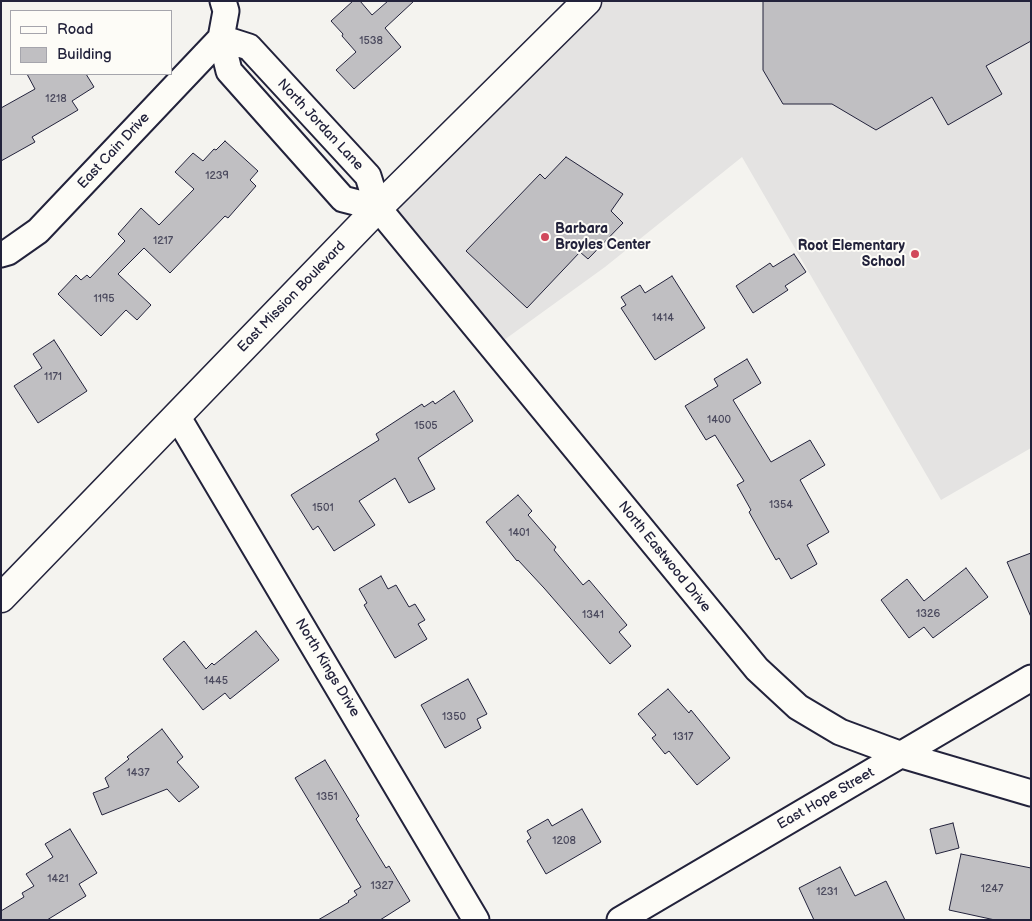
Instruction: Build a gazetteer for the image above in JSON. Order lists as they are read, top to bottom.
{
  "streets": {
    "main road": ["East Mission Boulevard"],
    "street": [
      "North Jordan Lane",
      "East Cain Drive",
      "North Eastwood Drive",
      "North Kings Drive",
      "East Hope Street"
    ]
  },
  "crossings": [
    ["North Jordan Lane", "East Cain Drive"],
    ["North Jordan Lane", "East Mission Boulevard"],
    ["North Jordan Lane", "North Eastwood Drive"],
    ["East Mission Boulevard", "North Eastwood Drive"],
    ["East Mission Boulevard", "North Kings Drive"],
    ["North Eastwood Drive", "East Hope Street"]
  ],
  "places": ["Barbara Broyles Center", "Root Elementary School"],
  "house_numbers": [
    "1538",
    "1218",
    "1239",
    "1217",
    "1195",
    "1414",
    "1171",
    "1400",
    "1505",
    "1354",
    "1501",
    "1401",
    "1326",
    "1341",
    "1445",
    "1350",
    "1317",
    "1437",
    "1351",
    "1208",
    "1421",
    "1327",
    "1247",
    "1231"
  ],
  "legend": ["Road", "Building"]
}
